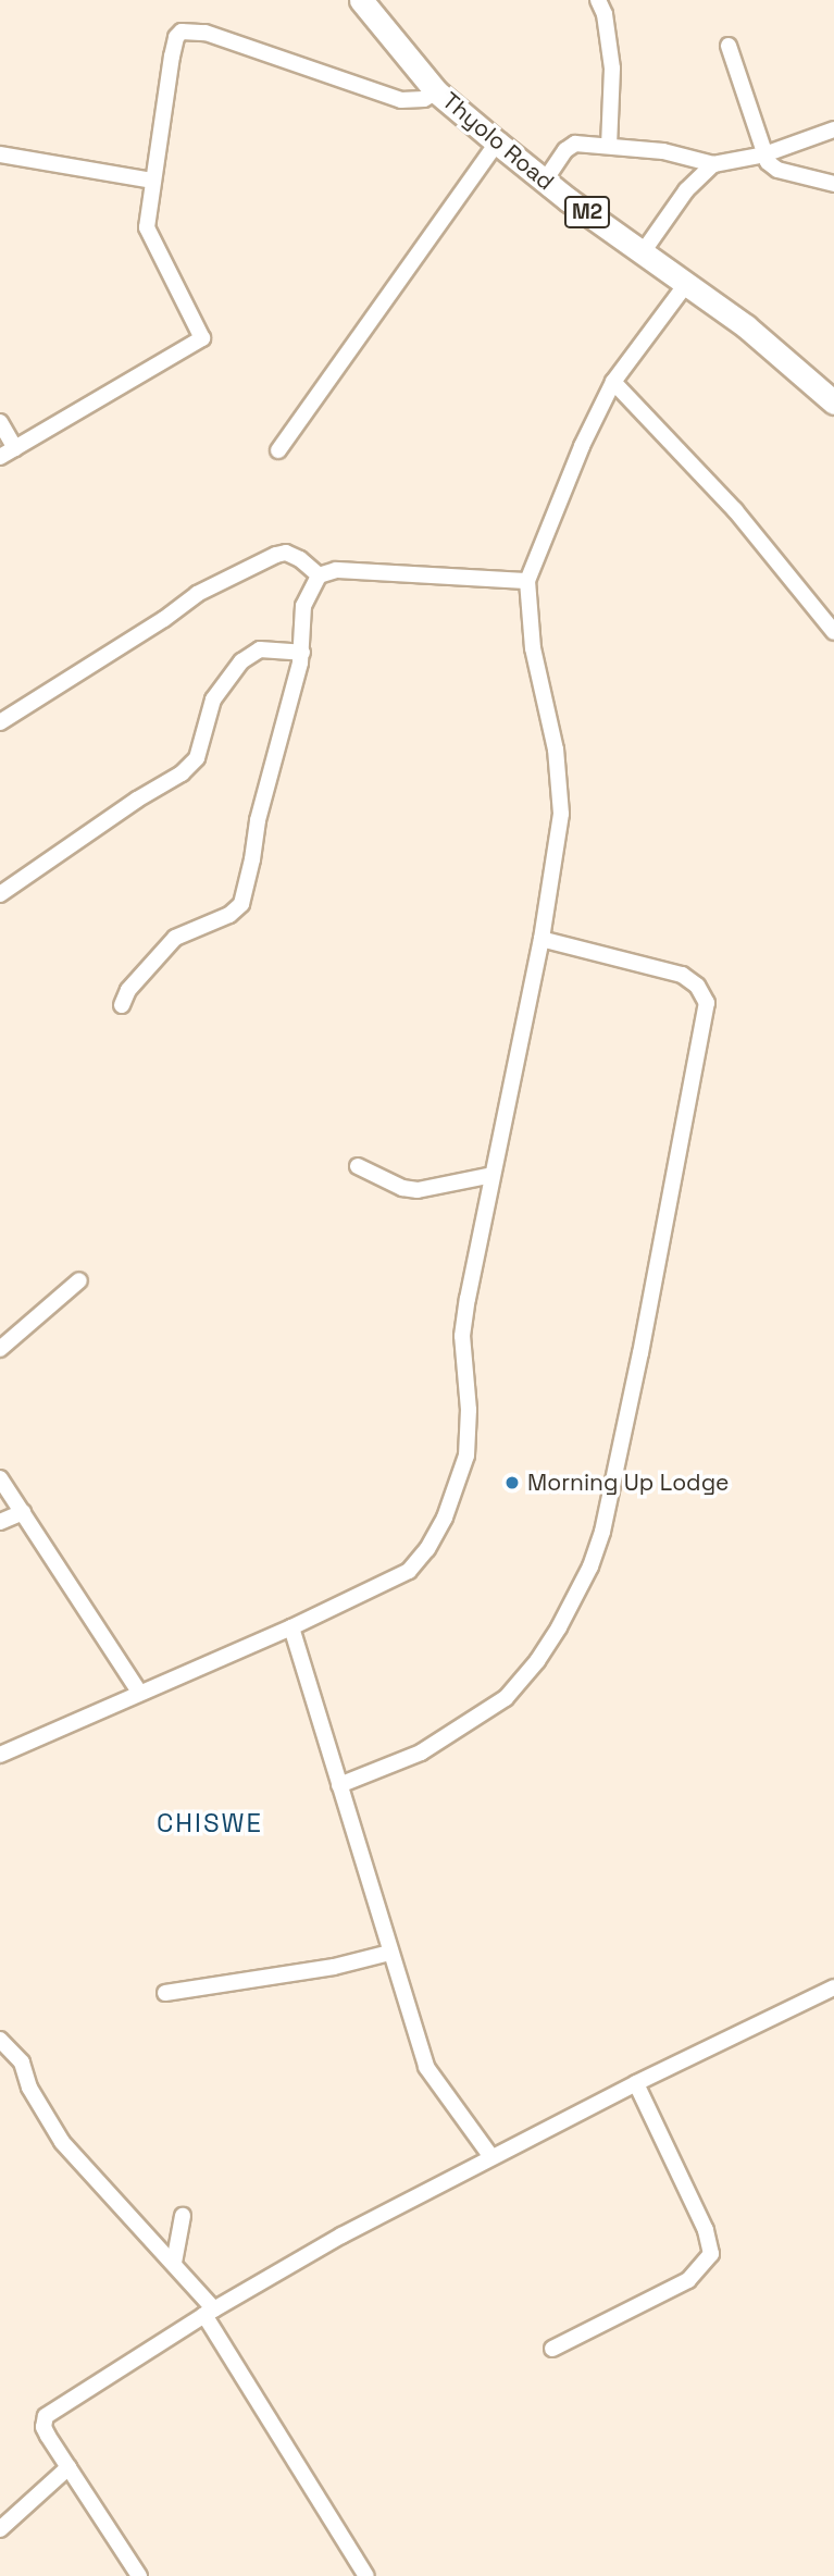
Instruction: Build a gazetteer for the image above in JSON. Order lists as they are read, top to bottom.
{
  "streets": {
    "highway": ["Thyolo Road", "M2"]
  },
  "districts": ["CHISWE"],
  "places": ["Morning Up Lodge"]
}
